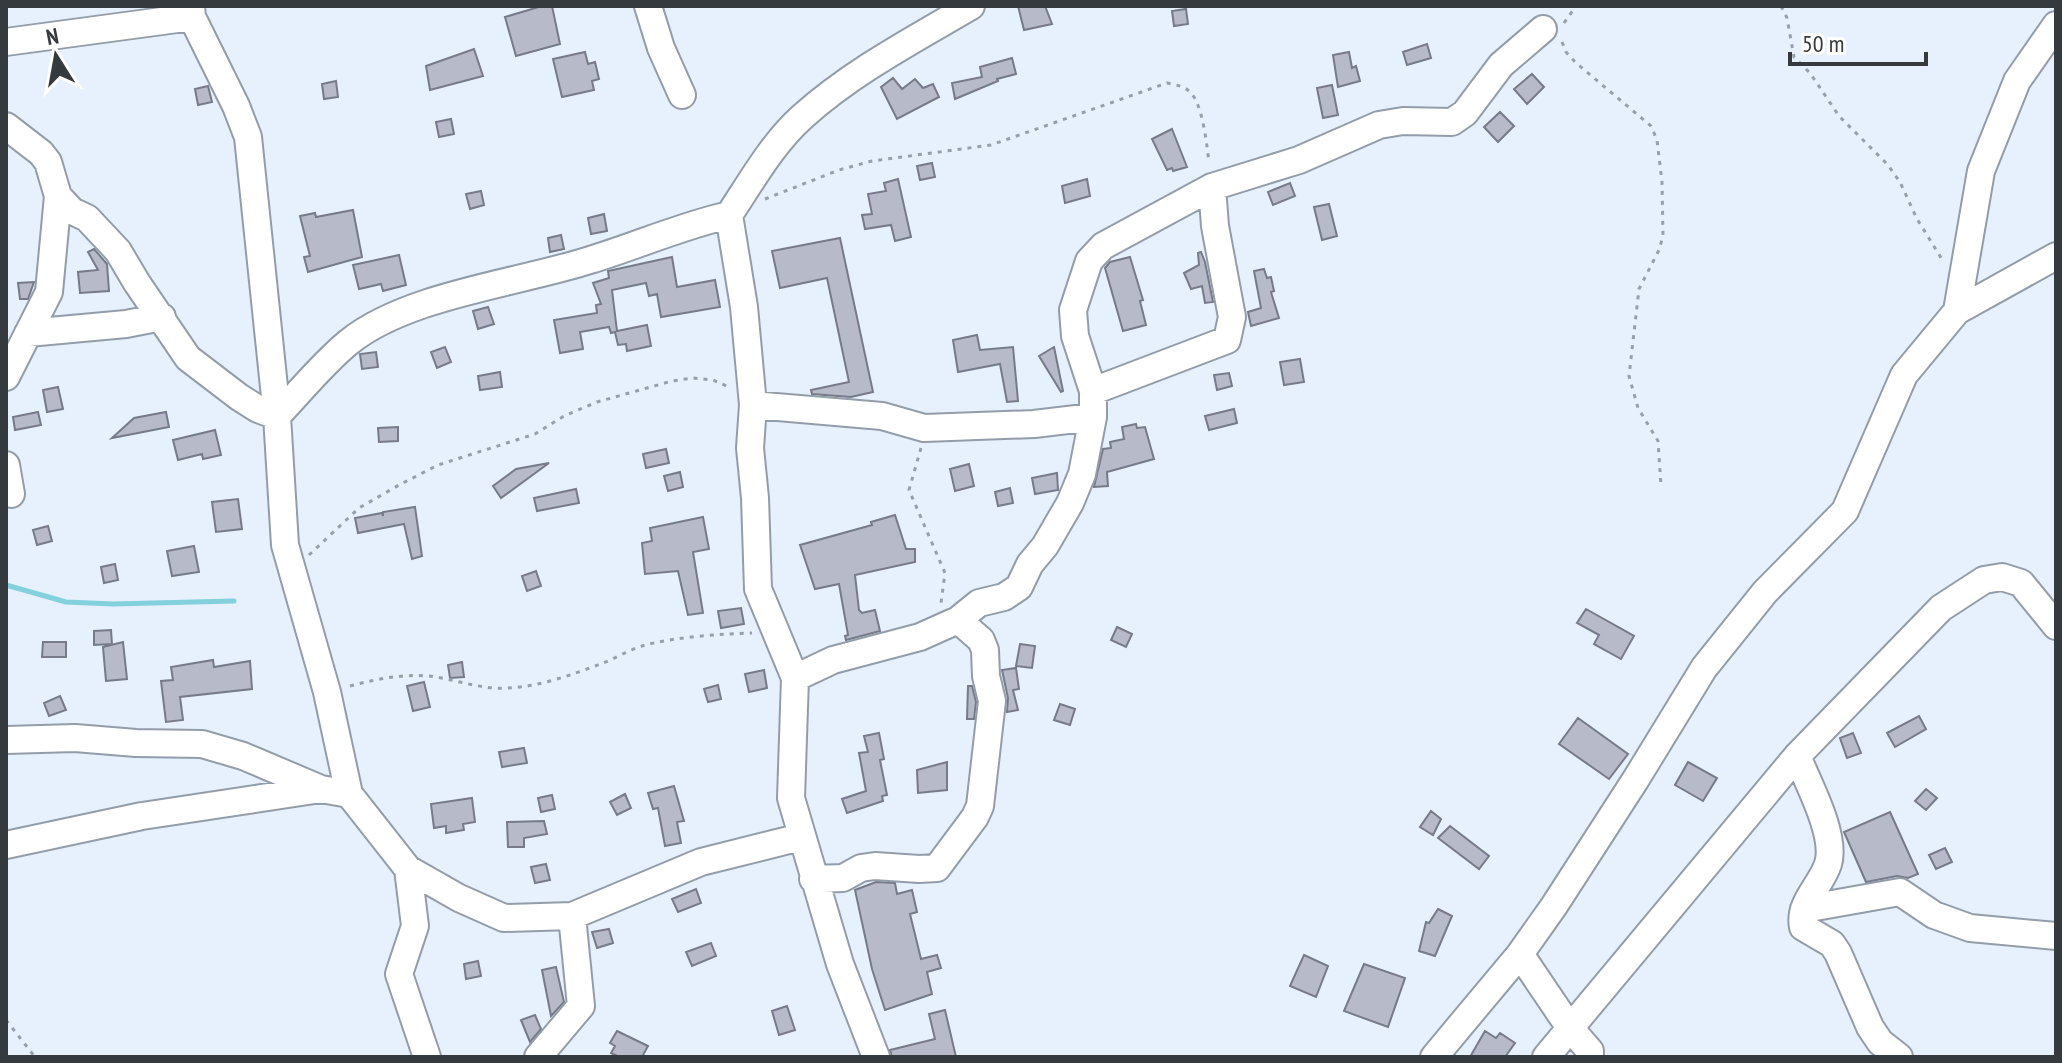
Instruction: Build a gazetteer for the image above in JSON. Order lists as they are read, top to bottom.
{
  "scale_bar": "50 m",
  "north": "top"
}
